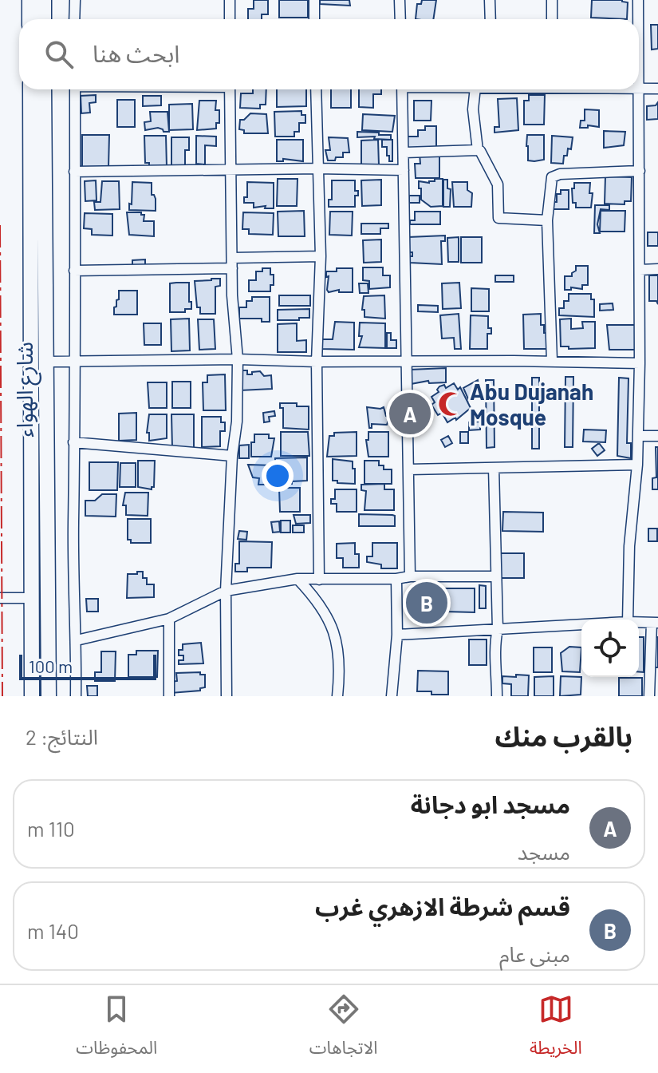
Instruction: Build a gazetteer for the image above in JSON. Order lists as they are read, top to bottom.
{
  "streets": {
    "highway": ["شارع الهواء"]
  },
  "places": {
    "mosque": ["Abu Dujanah Mosque"]
  },
  "scale_bar": "100 m",
  "page": {
    "search": "ابحث هنا",
    "pins": ["A", "B"],
    "scale": "100 m",
    "heading": ["بالقرب منك", "النتائج: 2"],
    "list": [
      {
        "mark": "A",
        "name": "مسجد ابو دجانة",
        "note": "مسجد",
        "value": "110 m"
      },
      {
        "mark": "B",
        "name": "قسم شرطة الازهري غرب",
        "note": "مبنى عام",
        "value": "140 m"
      }
    ],
    "nav": ["الخريطة", "الاتجاهات", "المحفوظات"]
  }
}
